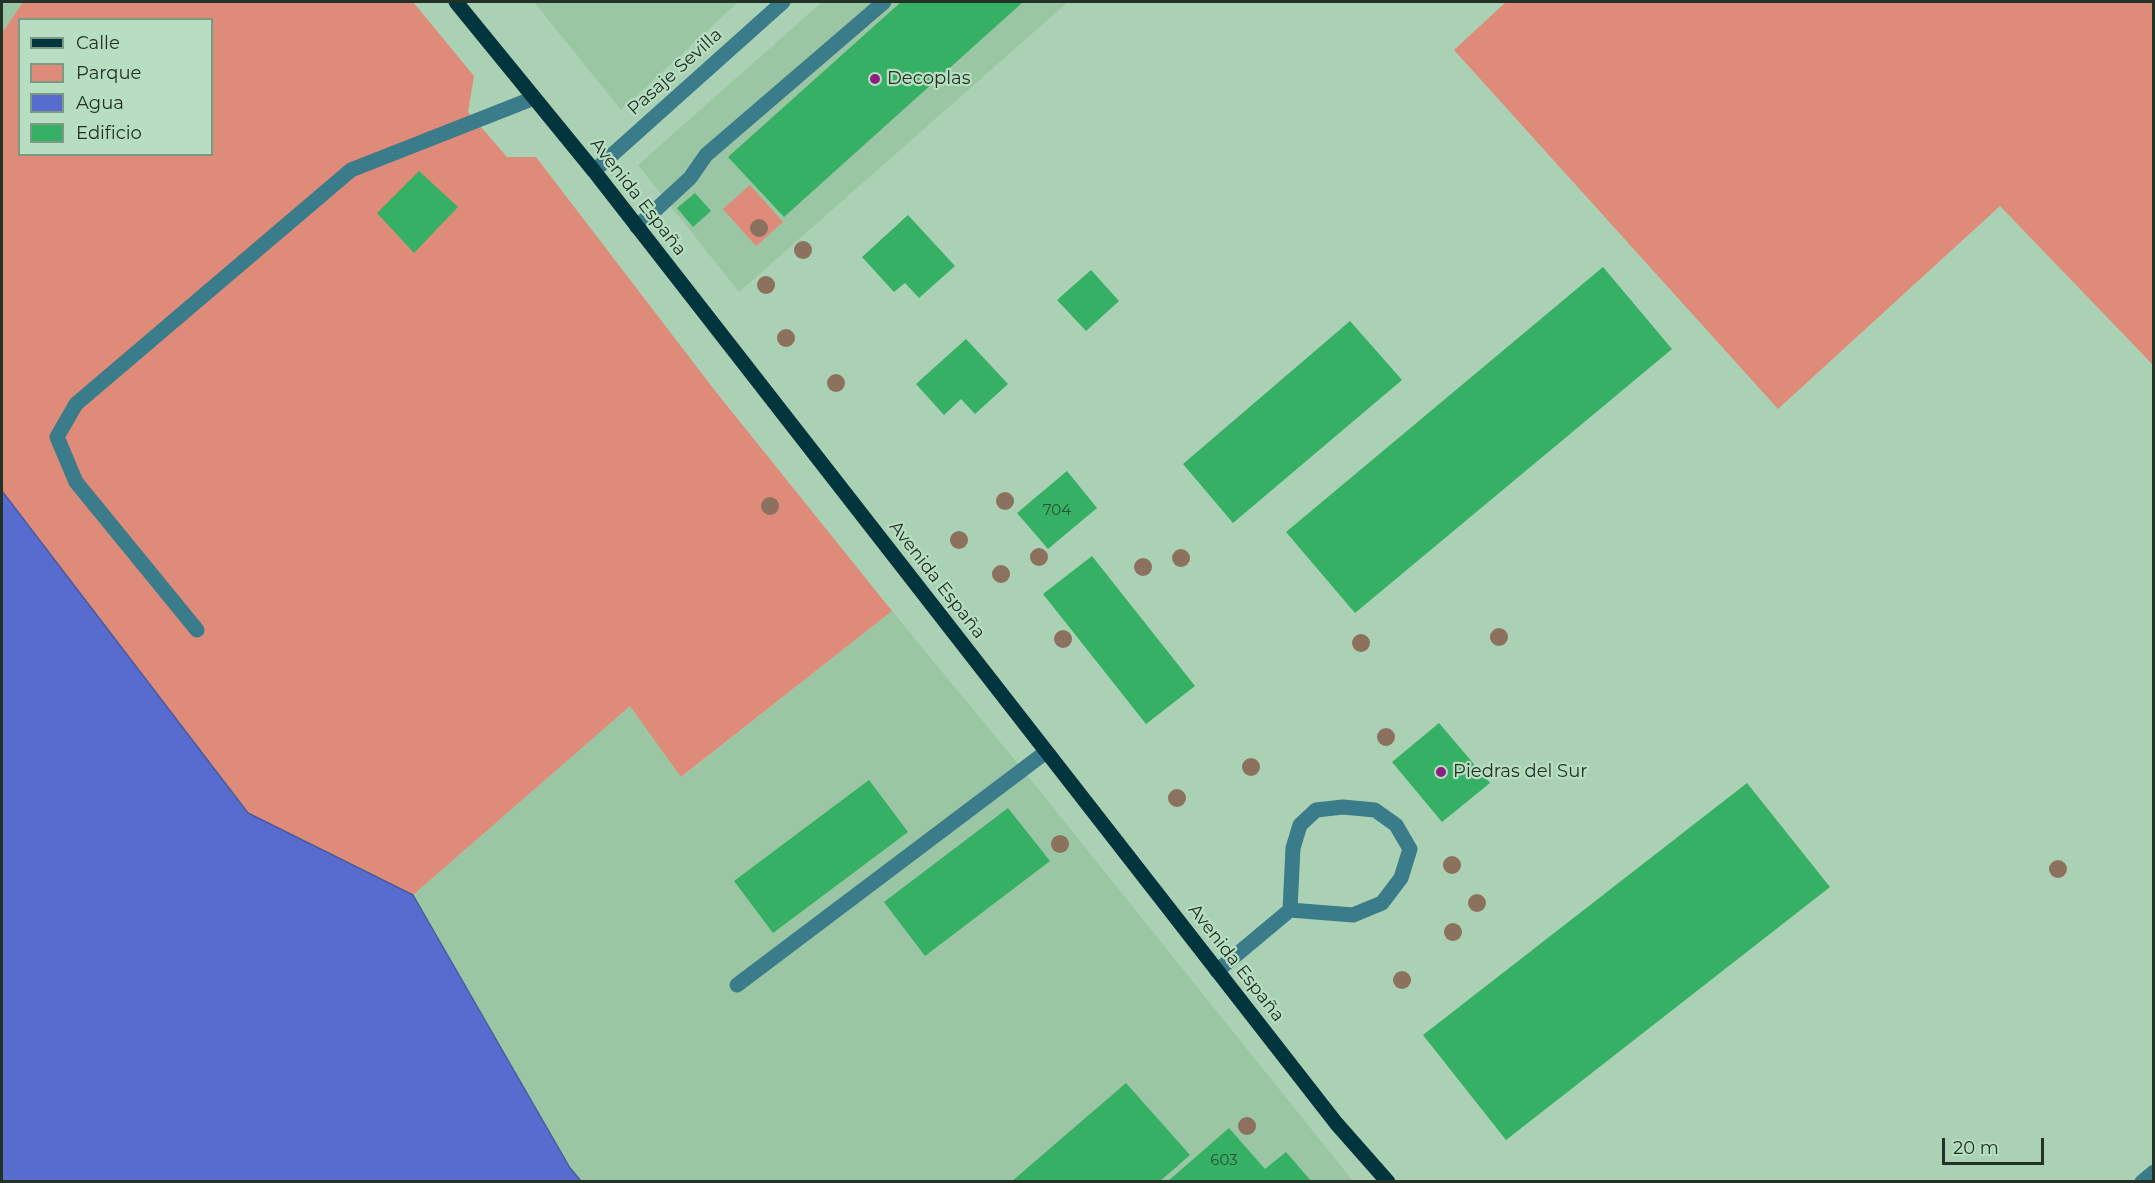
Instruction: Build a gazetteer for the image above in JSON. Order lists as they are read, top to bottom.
{
  "streets": {
    "main road": ["Avenida España"],
    "street": ["Pasaje Sevilla"]
  },
  "crossings": [
    ["Pasaje Sevilla", "Avenida España"]
  ],
  "places": ["Decoplas", "Piedras del Sur"],
  "house_numbers": ["704", "603"],
  "legend": [
    "Calle",
    "Parque",
    "Agua",
    "Edificio"
  ],
  "scale_bar": "20 m"
}
